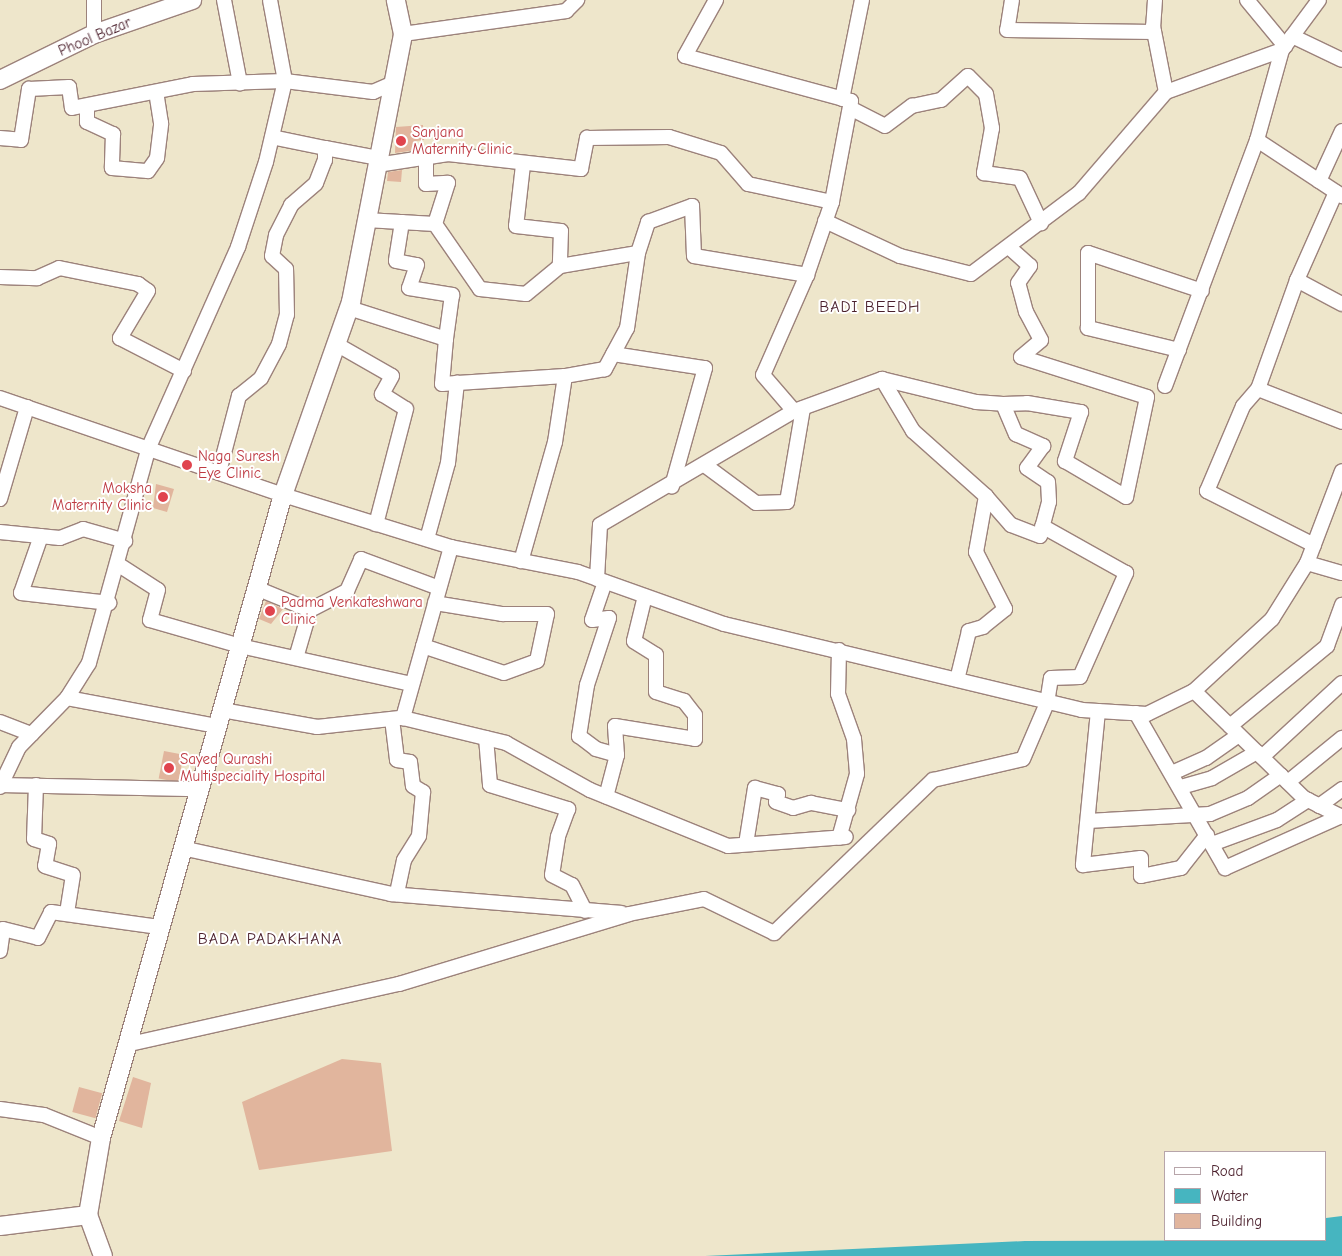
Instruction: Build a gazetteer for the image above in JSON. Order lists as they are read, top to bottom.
{
  "streets": {
    "street": ["Phool Bazar"]
  },
  "districts": ["BADI BEEDH", "BADA PADAKHANA"],
  "places": [
    "Sanjana Maternity Clinic",
    "Naga Suresh Eye Clinic",
    "Moksha Maternity Clinic",
    "Padma Venkateshwara Clinic",
    "Sayed Qurashi Multispeciality Hospital"
  ],
  "legend": ["Road", "Water", "Building"]
}
